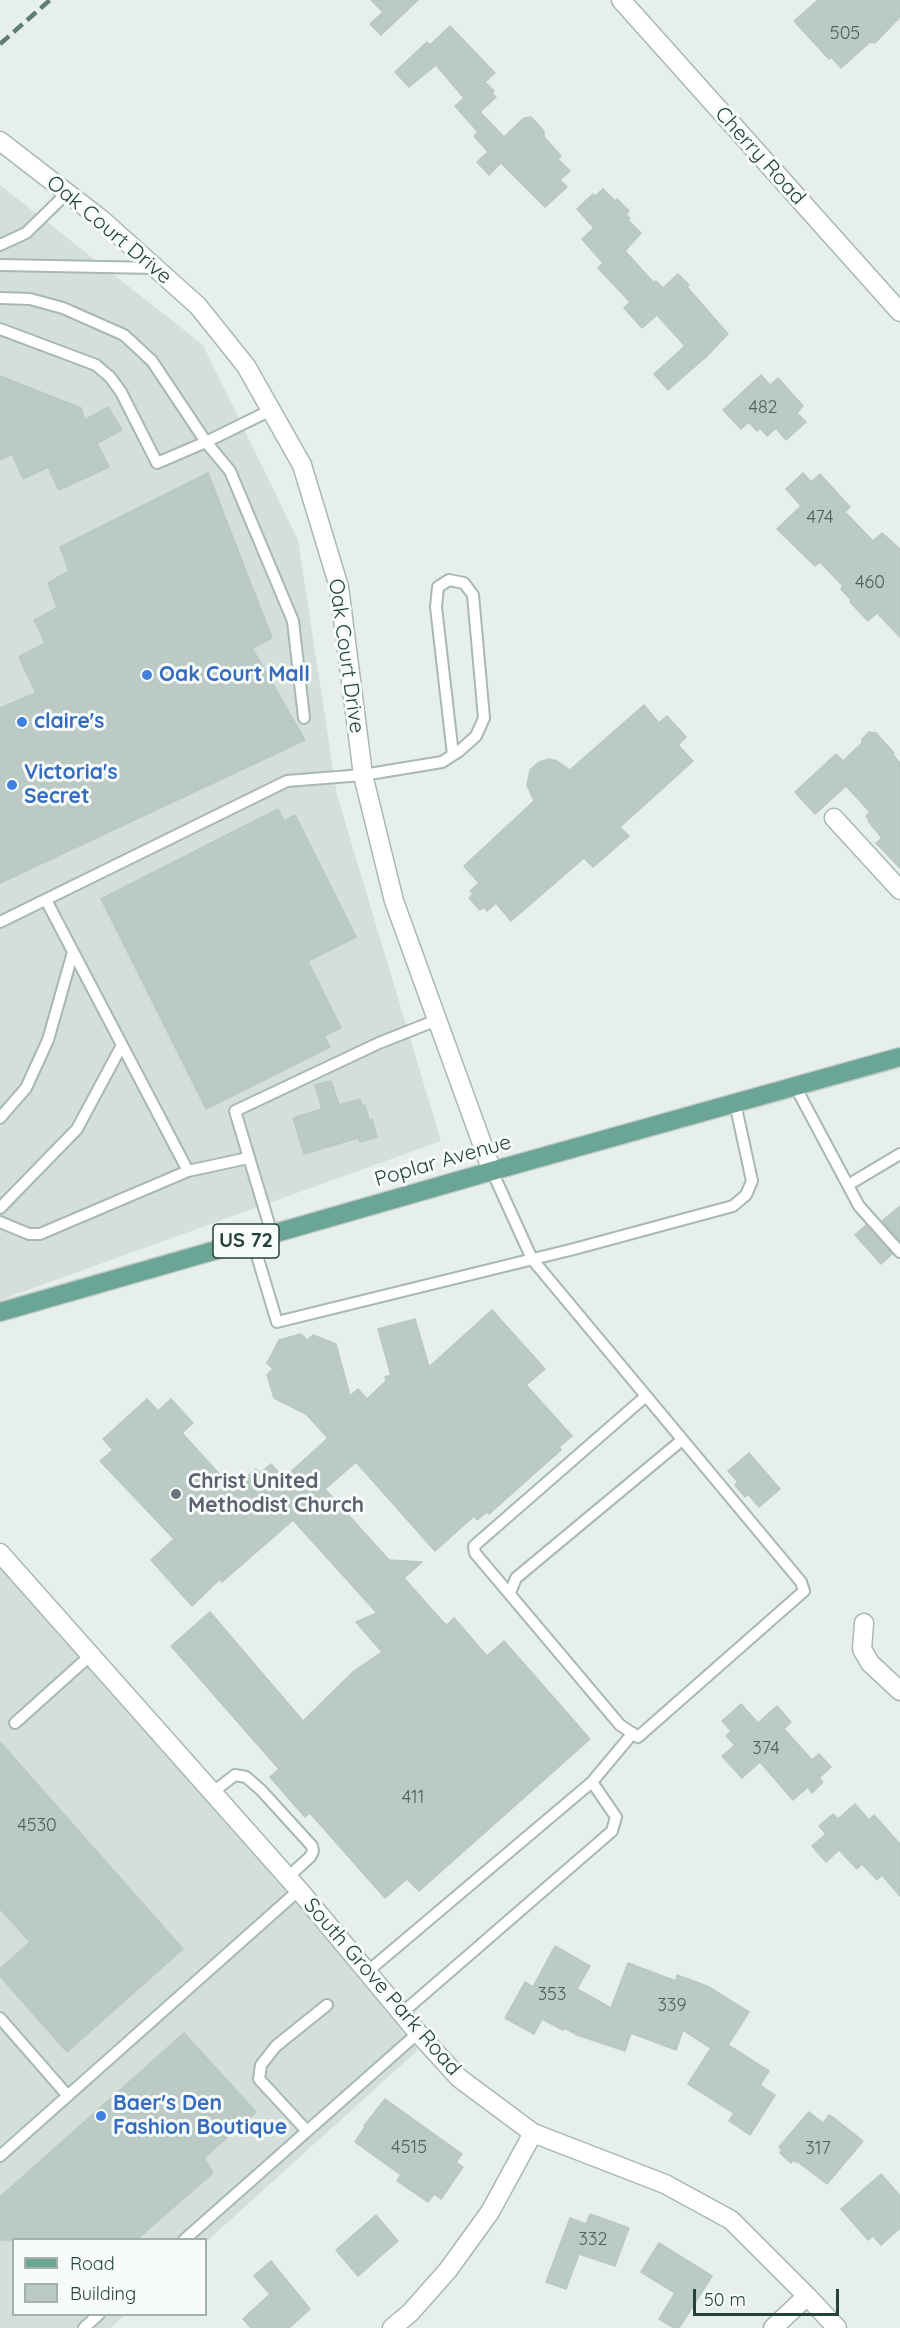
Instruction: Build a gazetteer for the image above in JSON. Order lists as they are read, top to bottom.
{
  "streets": {
    "main road": ["Poplar Avenue", "US 72"],
    "street": ["Cherry Road", "Oak Court Drive", "South Grove Park Road"]
  },
  "crossings": [
    ["Oak Court Drive", "Poplar Avenue"]
  ],
  "places": [
    "Oak Court Mall",
    "claire's",
    "Victoria's Secret",
    "Christ United Methodist Church",
    "Baer's Den Fashion Boutique"
  ],
  "house_numbers": [
    "505",
    "482",
    "474",
    "460",
    "374",
    "411",
    "4530",
    "353",
    "339",
    "4515",
    "317",
    "332"
  ],
  "legend": ["Road", "Building"],
  "scale_bar": "50 m"
}
